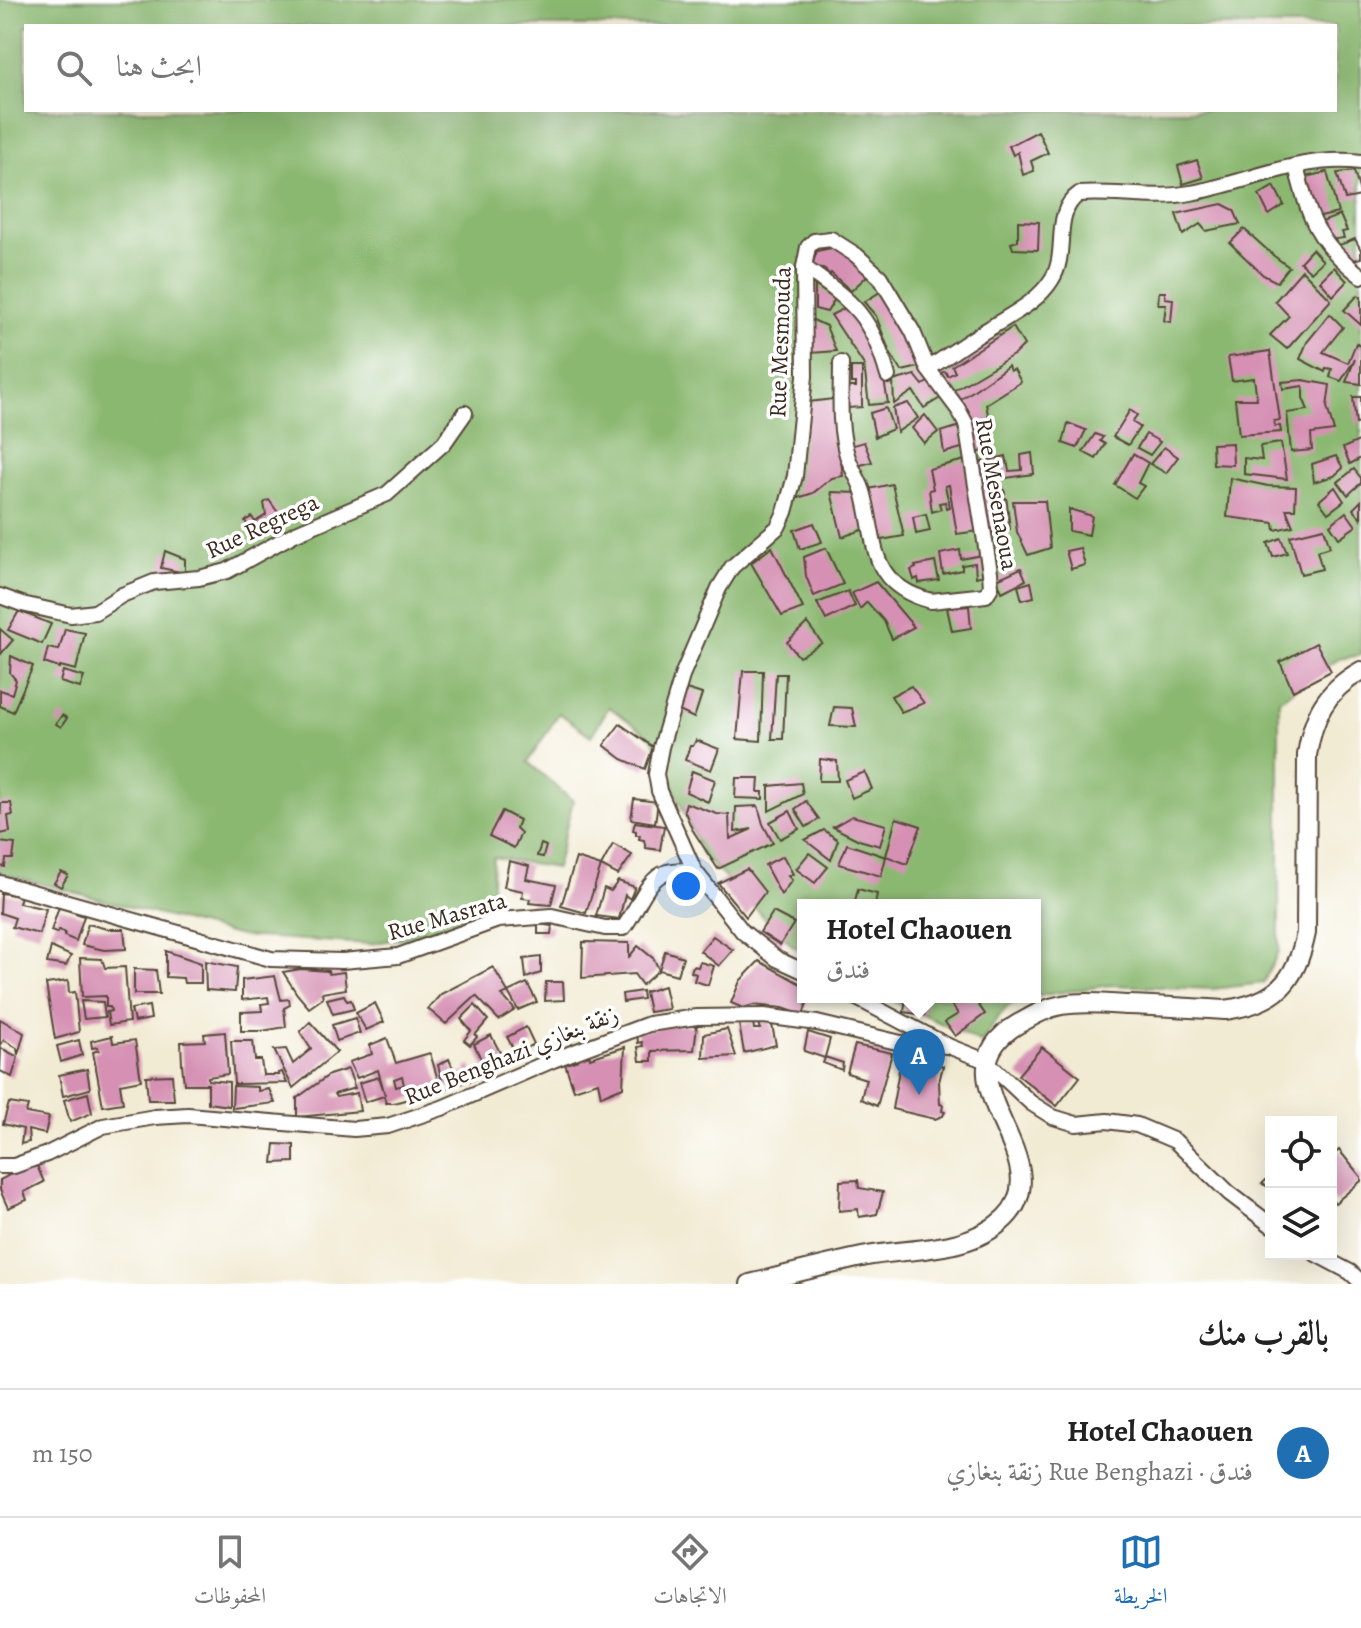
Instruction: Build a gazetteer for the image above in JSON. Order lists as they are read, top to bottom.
{
  "streets": {
    "street": [
      "Rue Mesmouda",
      "Rue Mesenaoua",
      "Rue Regrega",
      "Rue Masrata",
      "Rue Benghazi زنقة بنغازي"
    ]
  },
  "crossings": [
    ["Rue Mesmouda", "Rue Mesenaoua"],
    ["Rue Mesmouda", "Rue Masrata"]
  ],
  "page": {
    "search": "ابحث هنا",
    "popup": ["Hotel Chaouen", "فندق"],
    "pins": "A",
    "heading": "بالقرب منك",
    "list": [
      {
        "mark": "A",
        "name": "Hotel Chaouen",
        "note": "فندق · Rue Benghazi زنقة بنغازي",
        "value": "150 m"
      }
    ],
    "nav": ["الخريطة", "الاتجاهات", "المحفوظات"]
  }
}
